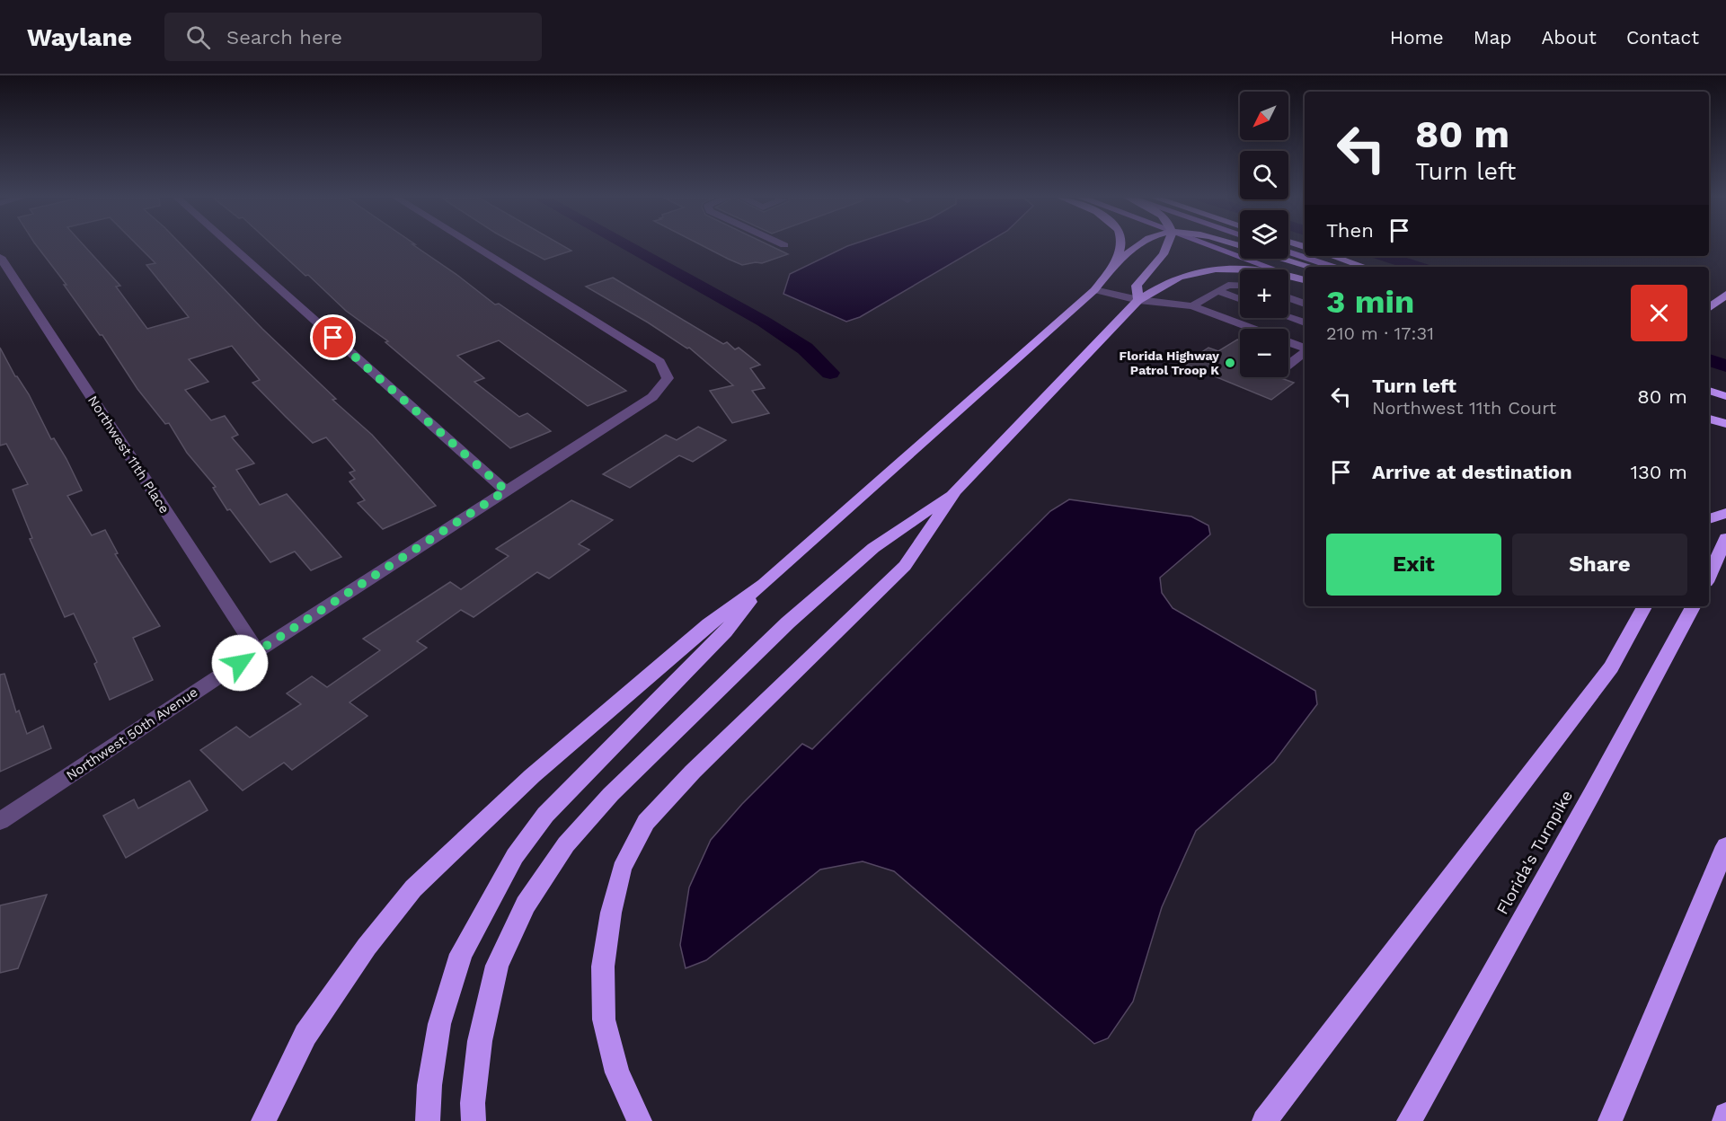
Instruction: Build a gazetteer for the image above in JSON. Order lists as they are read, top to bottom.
{
  "streets": {
    "highway": ["Florida's Turnpike"],
    "street": ["Northwest 11th Place", "Northwest 50th Avenue"]
  },
  "crossings": [
    ["Northwest 11th Place", "Northwest 50th Avenue"]
  ],
  "places": ["Florida Highway Patrol Troop K"],
  "north": "bottom left",
  "page": {
    "header": "Waylane",
    "search": "Search here",
    "nav": [
      "Home",
      "Map",
      "About",
      "Contact"
    ],
    "map_buttons": ["+", "−"],
    "turn": ["80 m", "Turn left"],
    "then": "Then",
    "heading": ["3 min", "210 m · 17:31"],
    "list": [
      {
        "name": "Turn left",
        "note": "Northwest 11th Court",
        "value": "80 m"
      },
      {
        "name": "Arrive at destination",
        "value": "130 m"
      }
    ],
    "buttons": ["Exit", "Share"]
  }
}
